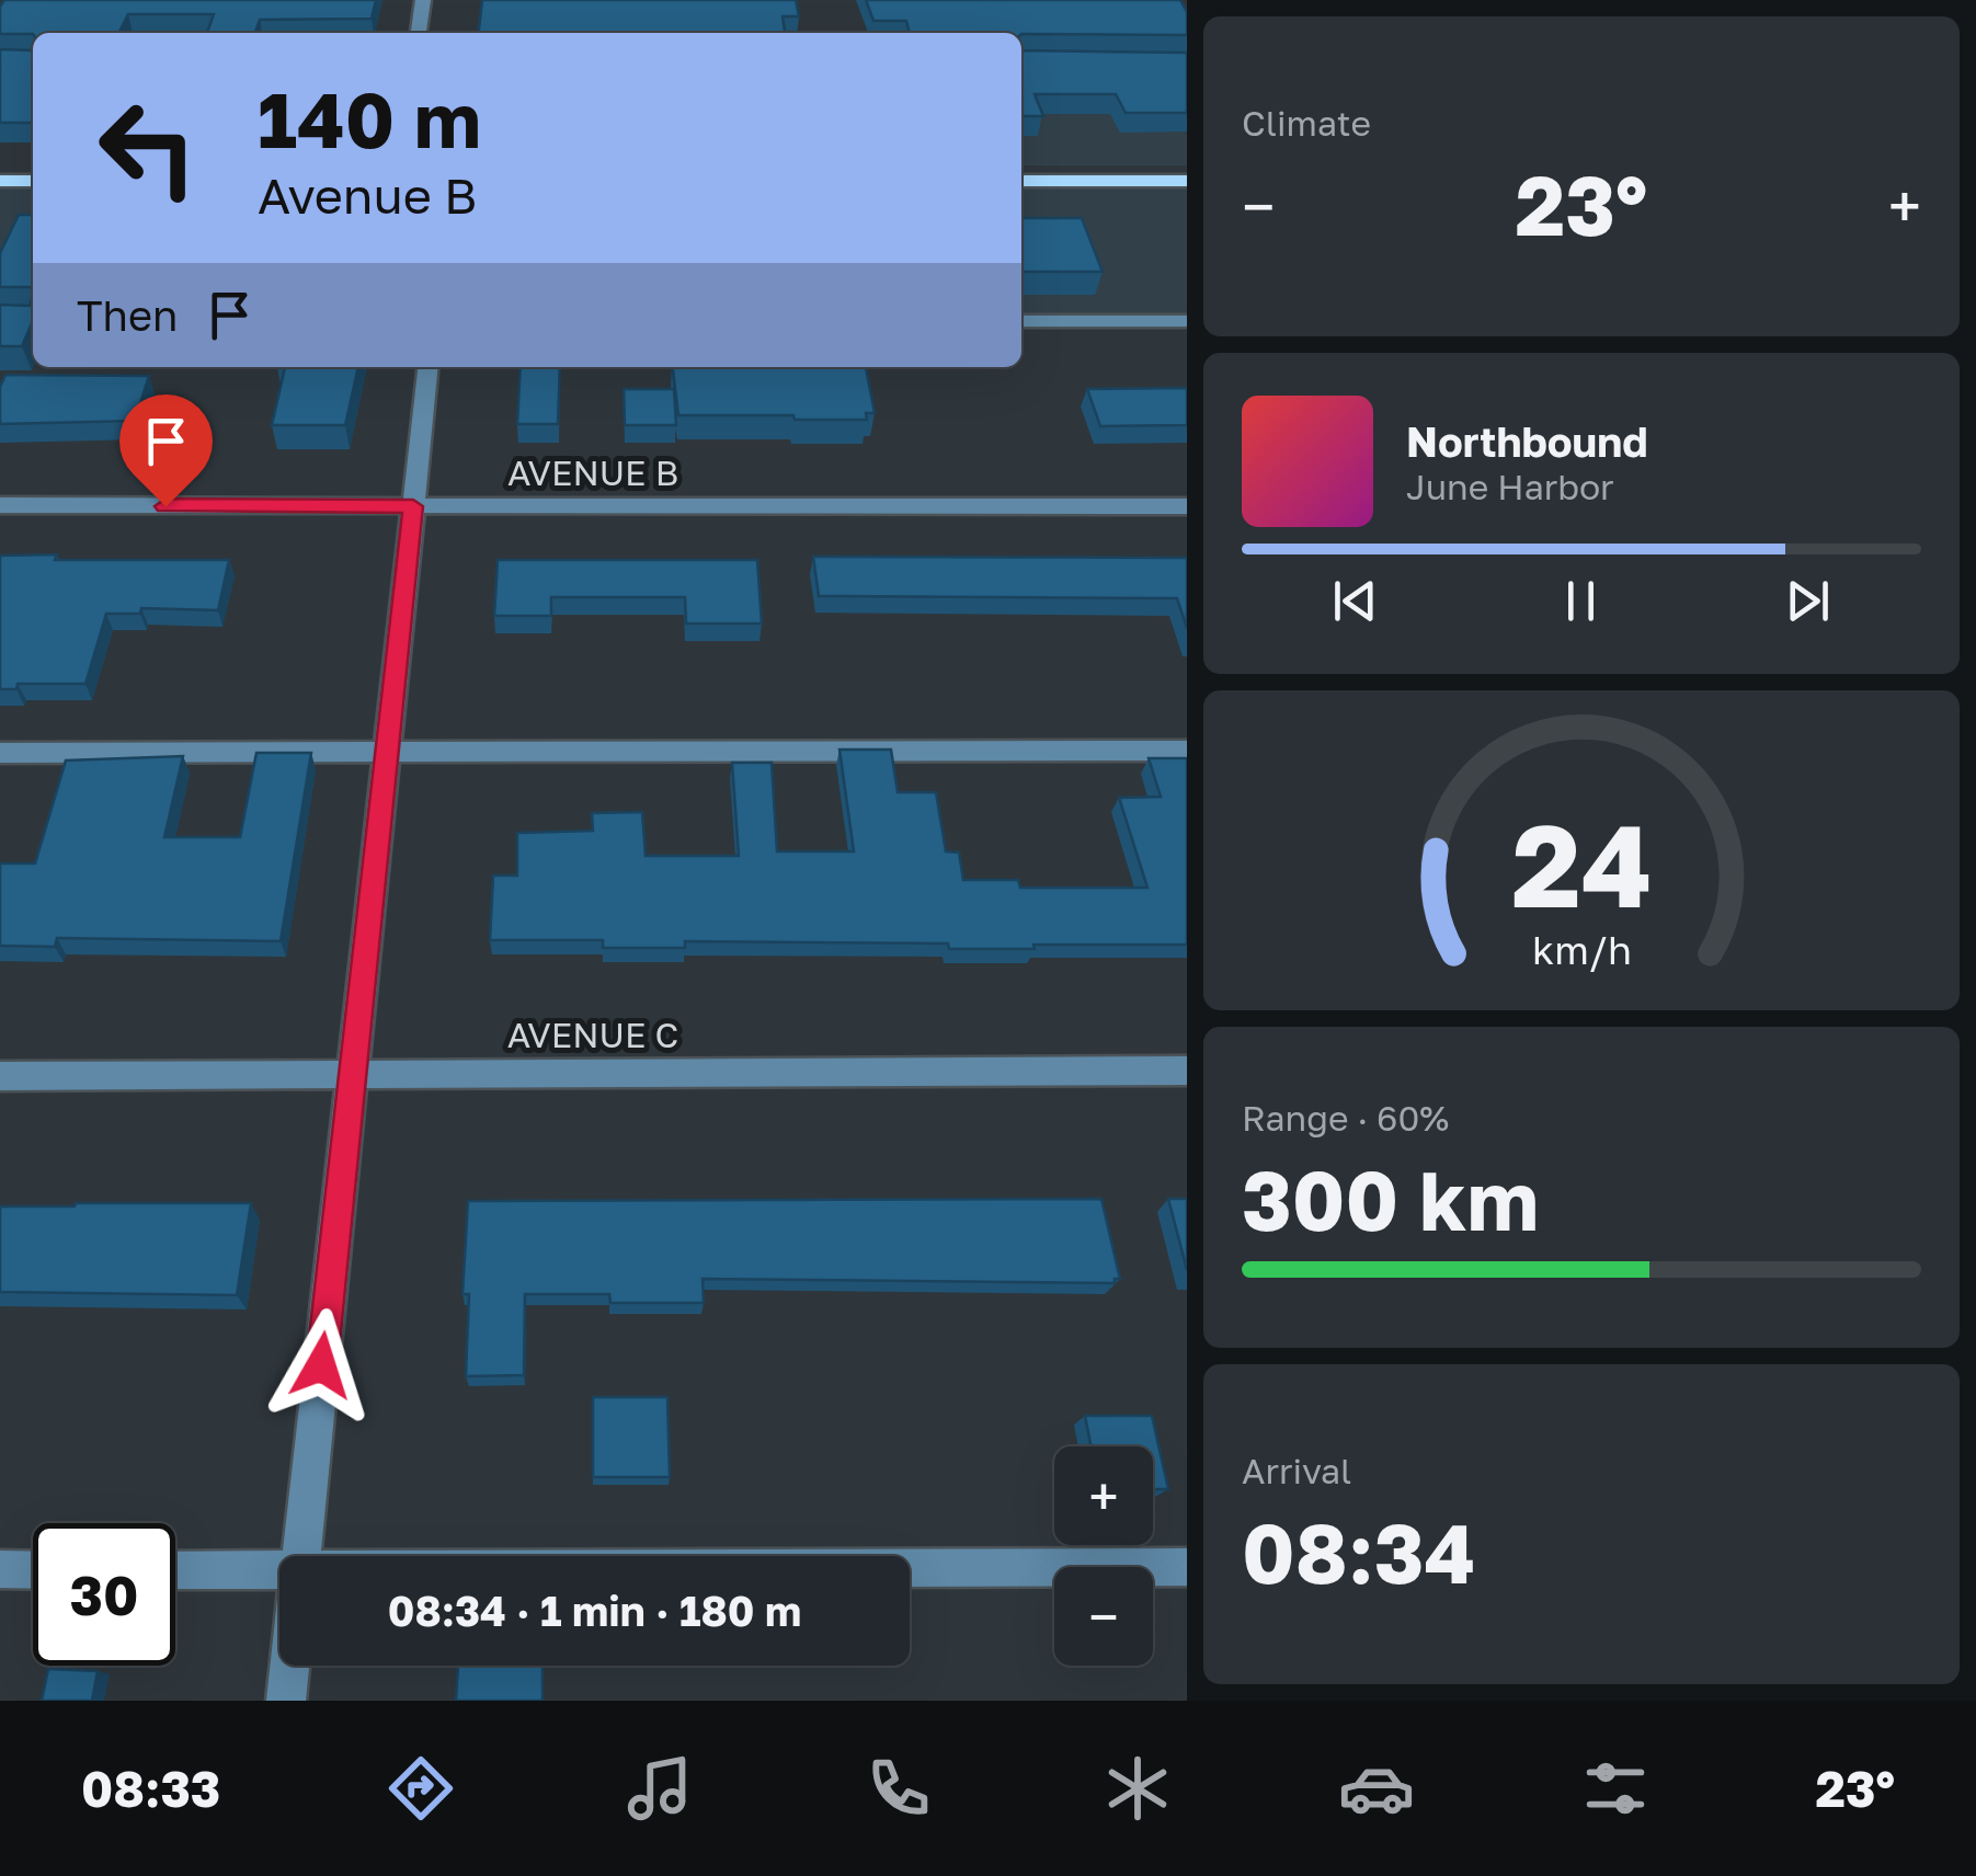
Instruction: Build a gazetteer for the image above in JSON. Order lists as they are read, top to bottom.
{
  "streets": {
    "street": ["AVENUE B", "AVENUE C"]
  },
  "page": {
    "tile": [
      "Climate",
      ["Range · 60%", "300 km"],
      ["Arrival", "08:34"]
    ],
    "turn": ["140 m", "Avenue B"],
    "heat": ["−", "23°", "+"],
    "then": "Then",
    "song": ["Northbound", "June Harbor"],
    "map_buttons": ["+", "−"],
    "limit": "30",
    "trip": "08:34 · 1 min · 180 m",
    "tabs": ["08:33", "23°"],
    "gauge": ["24", "km/h"]
  }
}
